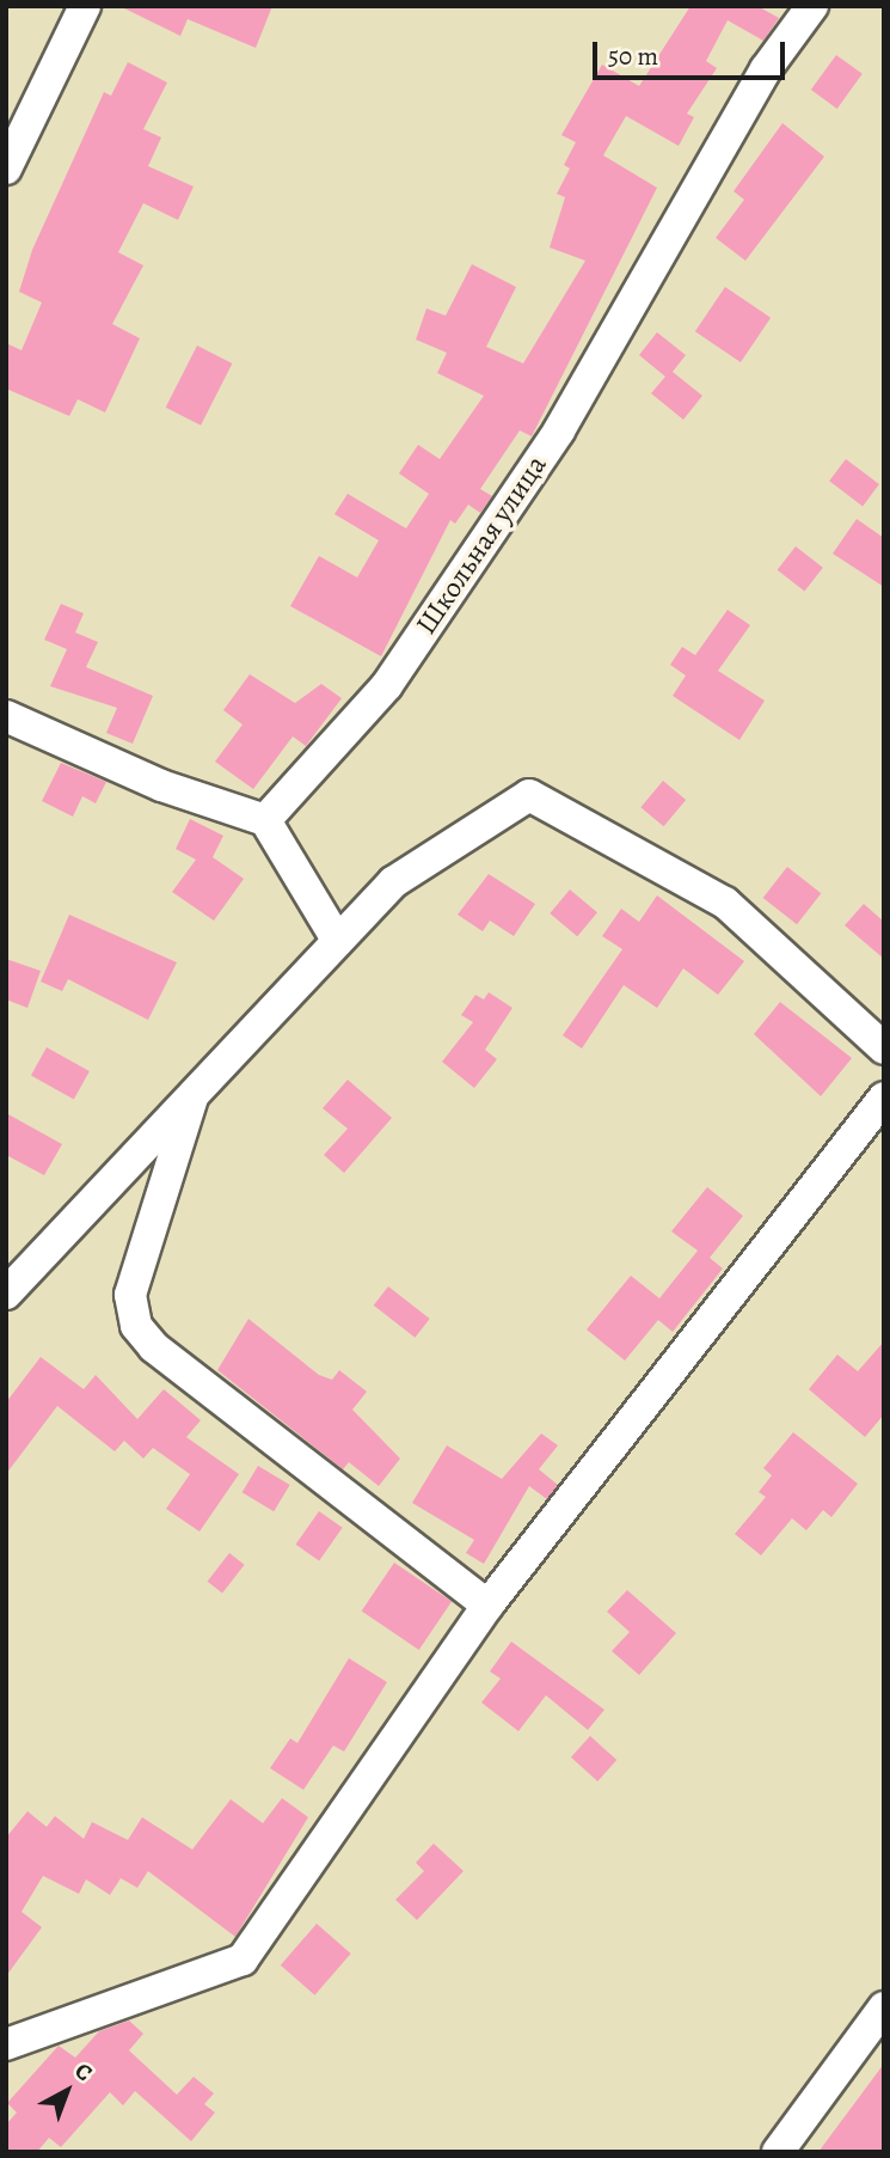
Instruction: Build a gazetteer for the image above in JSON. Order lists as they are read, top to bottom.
{
  "streets": {
    "street": ["Школьная улица"]
  },
  "scale_bar": "50 m",
  "north": "top right"
}
